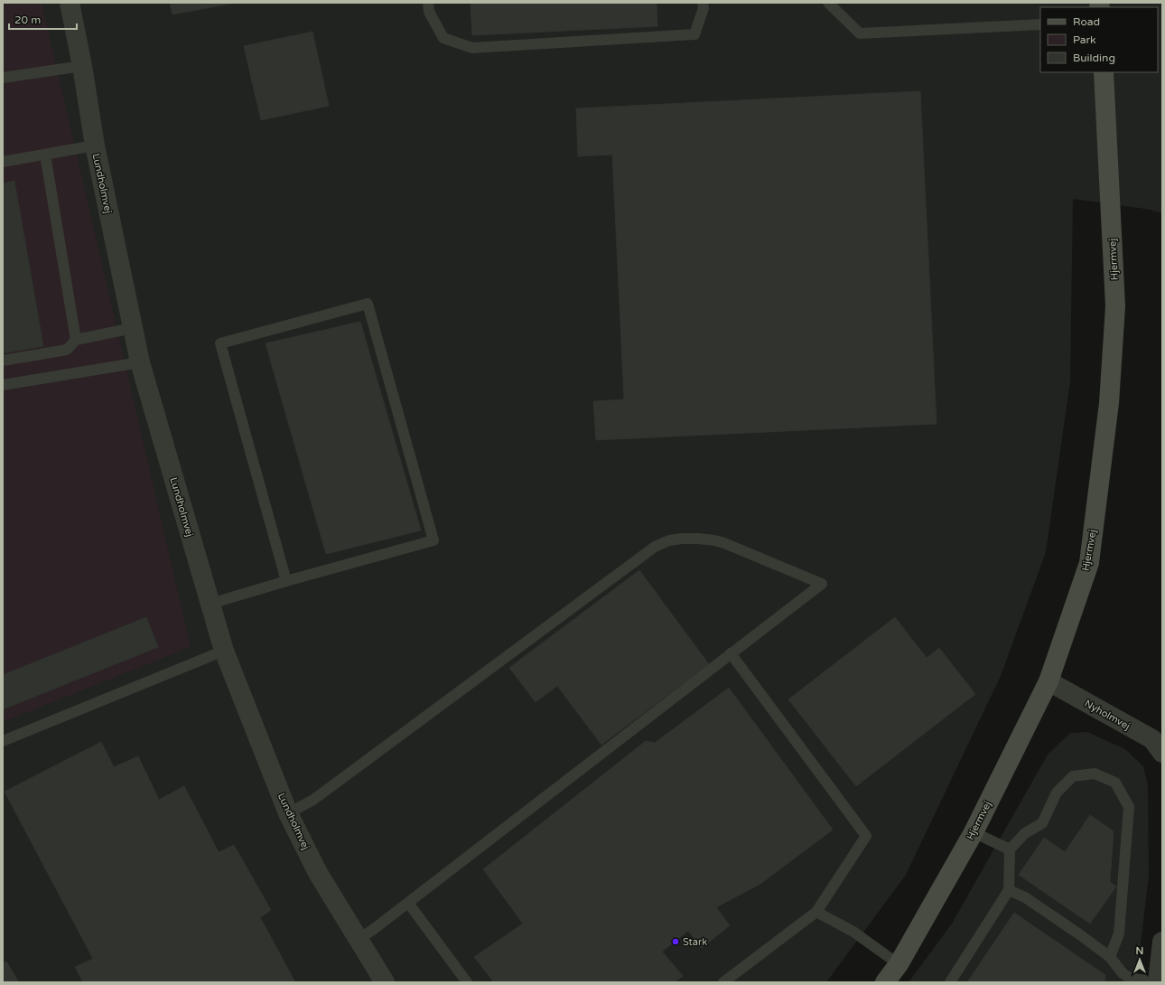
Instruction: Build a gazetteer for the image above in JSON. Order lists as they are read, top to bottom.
{
  "streets": {
    "street": ["Lundholmvej", "Hjermvej", "Nyholmvej"]
  },
  "crossings": [
    ["Hjermvej", "Nyholmvej"]
  ],
  "places": ["Stark"],
  "legend": ["Road", "Park", "Building"],
  "scale_bar": "20 m",
  "north": "top"
}
